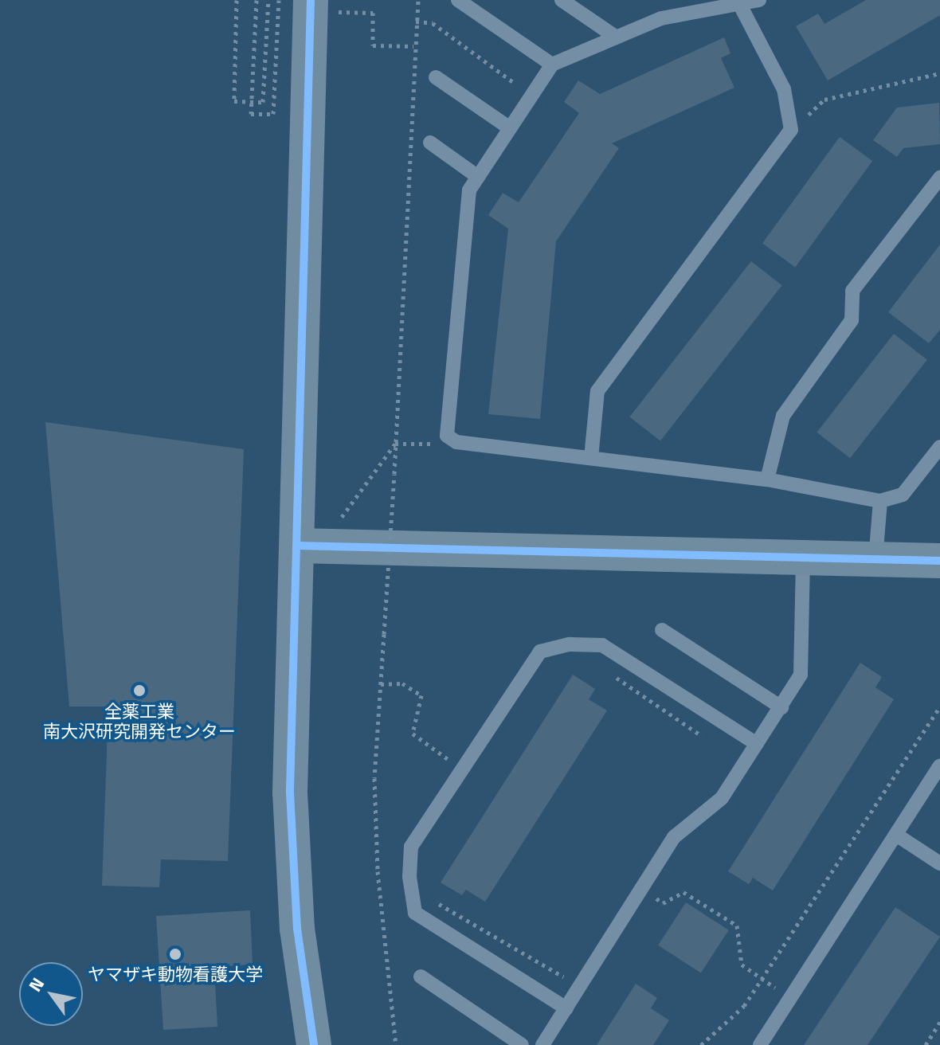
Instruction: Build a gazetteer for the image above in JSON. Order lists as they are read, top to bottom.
{
  "places": ["全薬工業 南大沢研究開発センター", "ヤマザキ動物看護大学"],
  "north": "top left"
}
